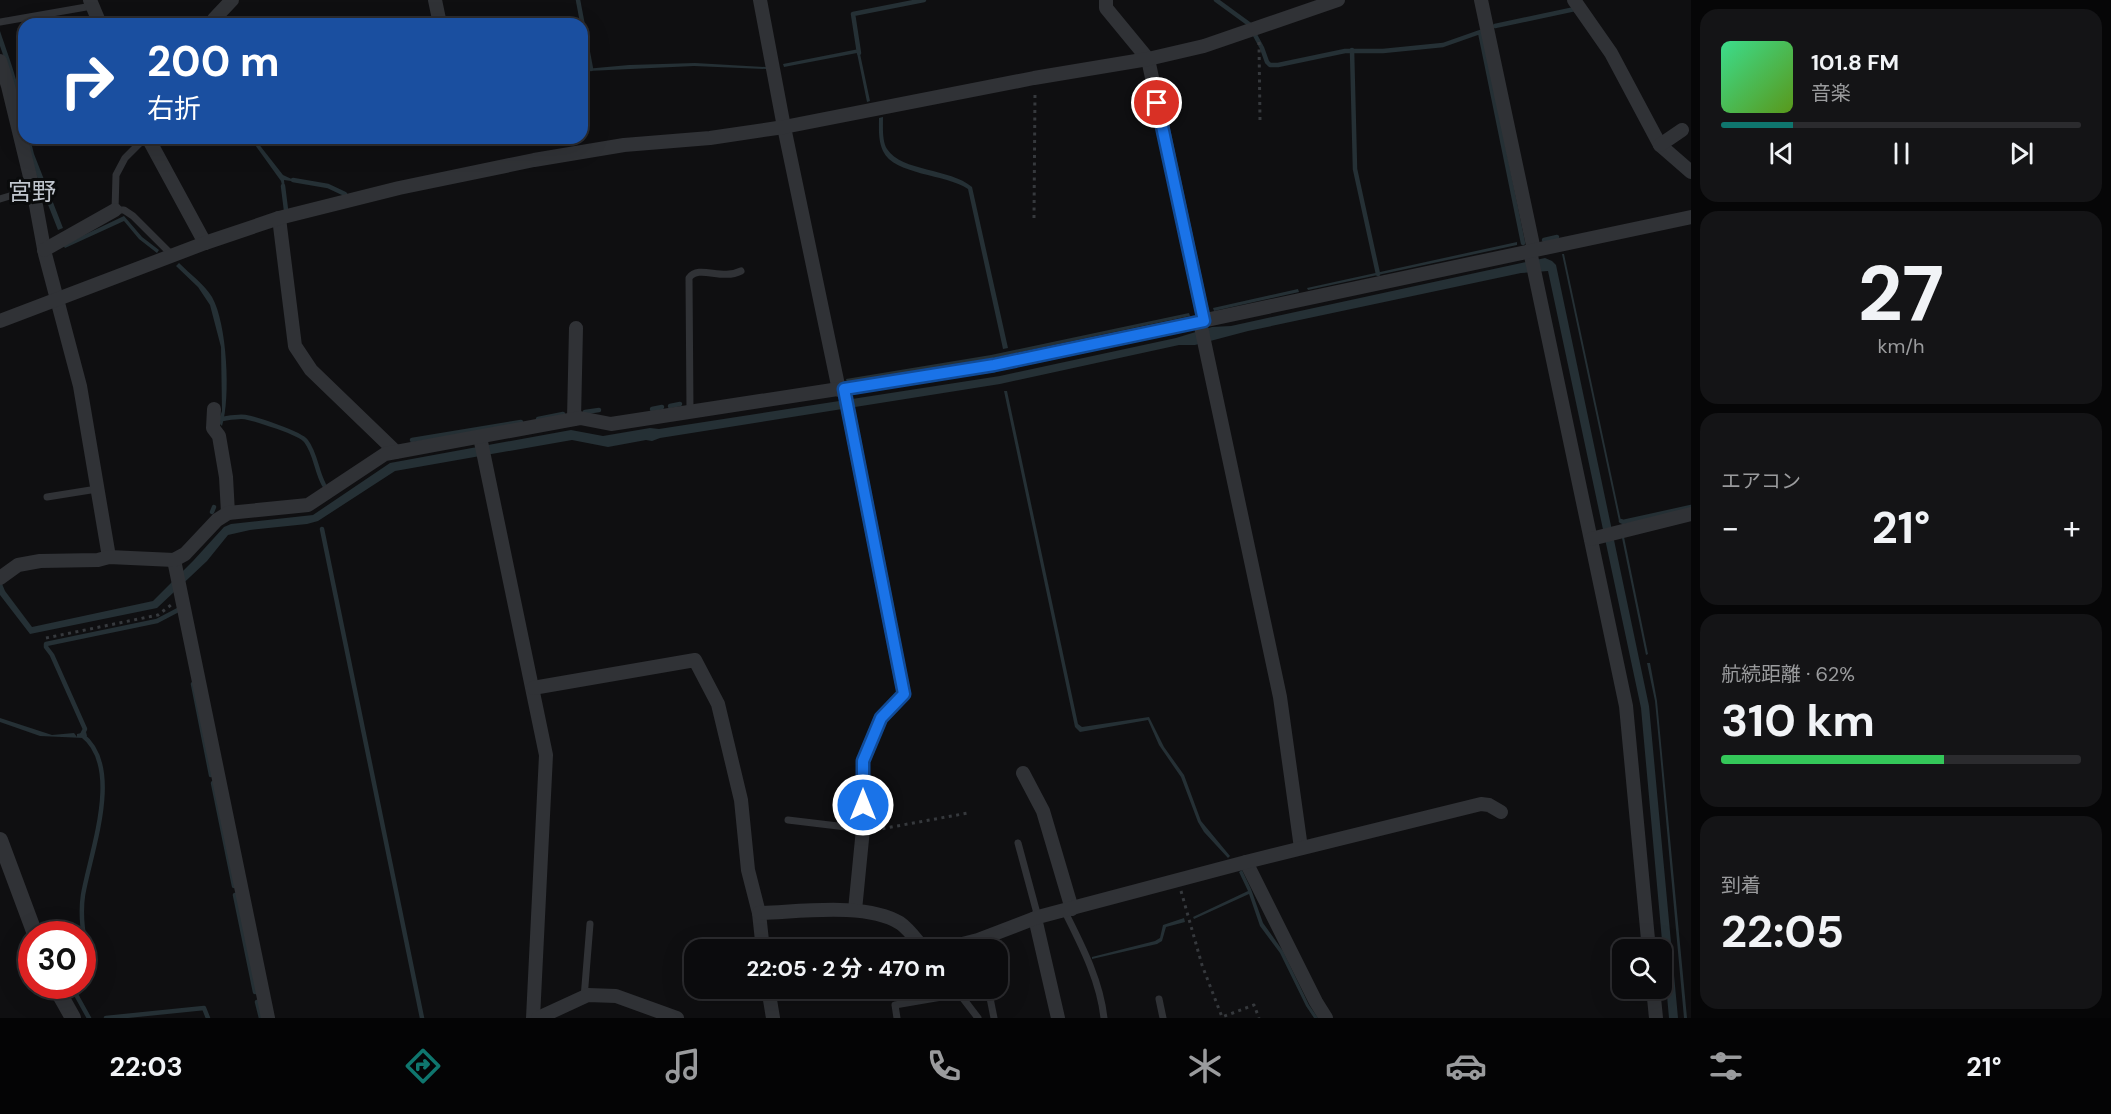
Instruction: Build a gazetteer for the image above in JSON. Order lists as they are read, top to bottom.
{
  "districts": ["宮野"],
  "page": {
    "turn": ["200 m", "右折"],
    "song": ["101.8 FM", "音楽"],
    "tile": [
      ["27", "km/h"],
      "エアコン",
      ["航続距離 · 62%", "310 km"],
      ["到着", "22:05"]
    ],
    "heat": ["−", "21°", "+"],
    "limit": "30",
    "trip": "22:05 · 2 分 · 470 m",
    "tabs": ["22:03", "21°"]
  }
}
